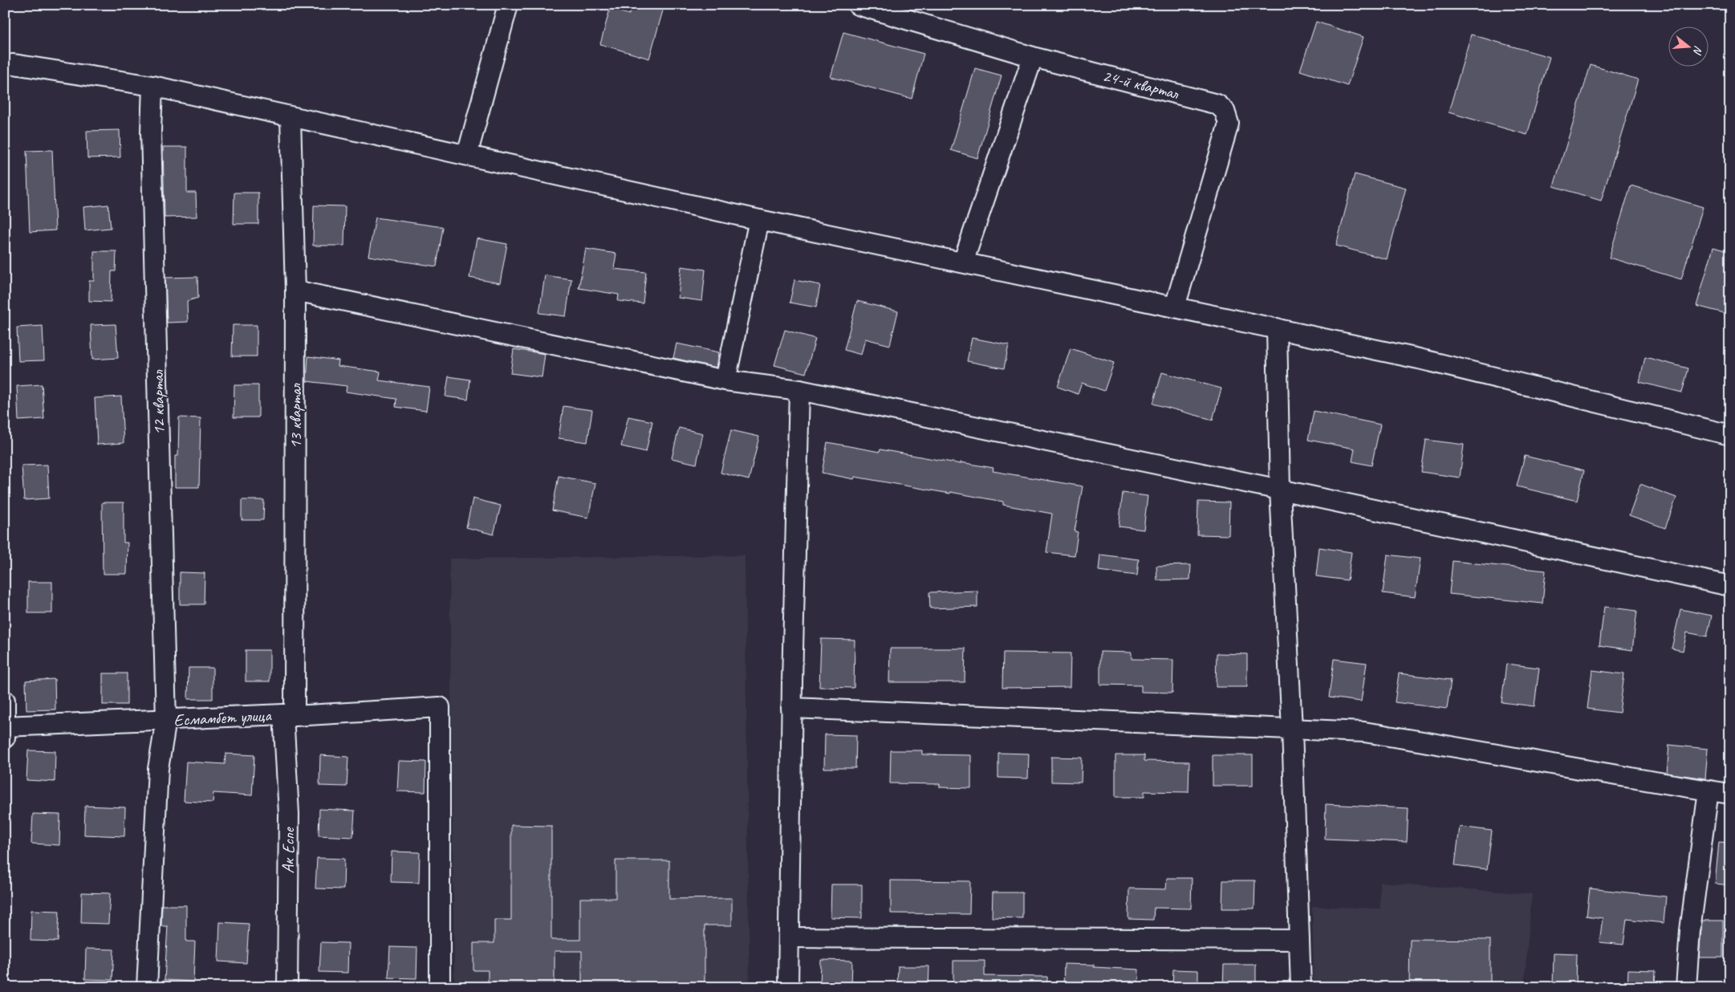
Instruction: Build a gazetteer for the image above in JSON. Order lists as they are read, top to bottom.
{
  "streets": {
    "street": [
      "24-й квартал",
      "12 квартал",
      "13 квартал",
      "Есмамбет улица",
      "Ак Еспе"
    ]
  },
  "crossings": [
    ["12 квартал", "Есмамбет улица"],
    ["13 квартал", "Есмамбет улица"],
    ["13 квартал", "Ак Еспе"],
    ["Есмамбет улица", "Ак Еспе"]
  ],
  "north": "right"
}
